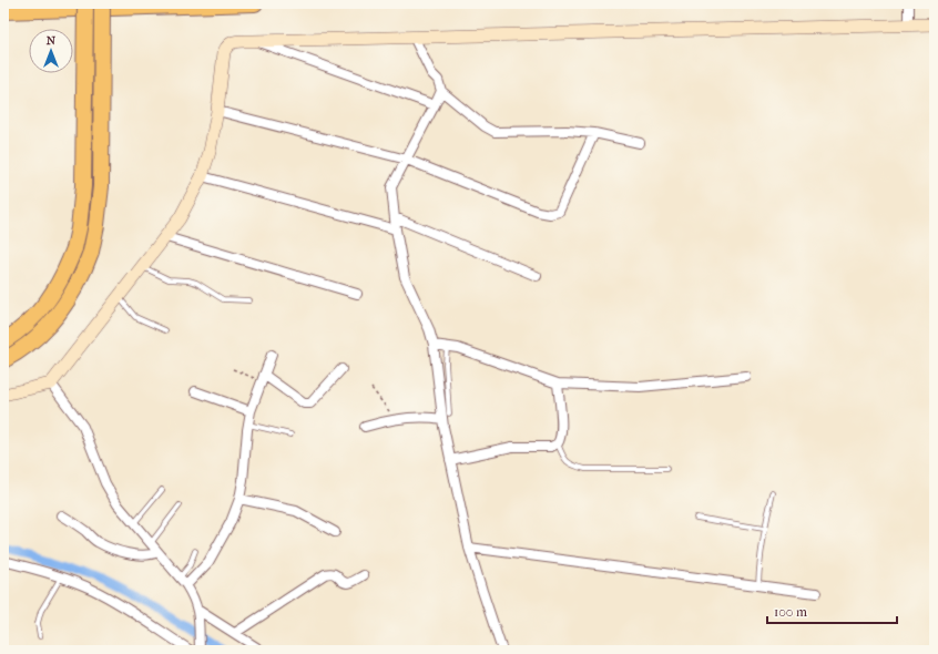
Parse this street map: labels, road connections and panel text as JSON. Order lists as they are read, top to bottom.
{
  "scale_bar": "100 m",
  "north": "top"
}
